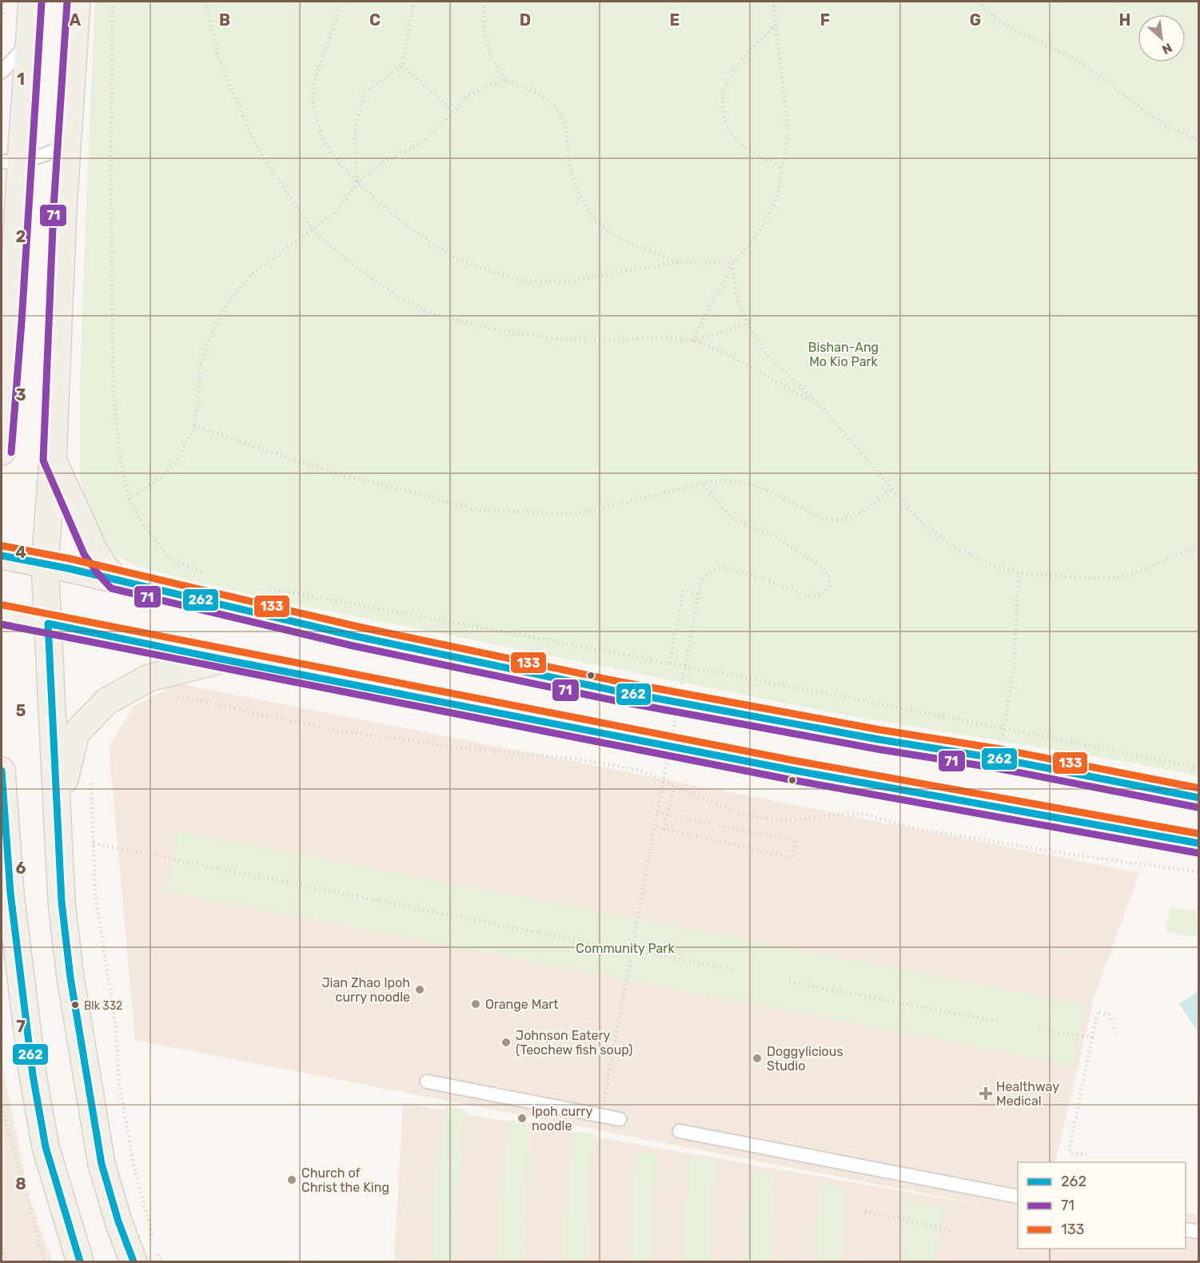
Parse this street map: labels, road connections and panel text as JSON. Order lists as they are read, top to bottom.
{
  "parks": ["Bishan-Ang Mo Kio Park", "Community Park"],
  "places": {
    "other": [
      "Jian Zhao Ipoh curry noodle",
      "Orange Mart",
      "Blk 332",
      "Johnson Eatery (Teochew fish soup)",
      "Doggylicious Studio",
      "Ipoh curry noodle",
      "Church of Christ the King"
    ],
    "health": ["Healthway Medical"]
  },
  "lines": ["transit line 71", "transit line 133", "transit line 262"],
  "legend": ["262", "71", "133"],
  "north": "bottom right",
  "grid": {
    "columns": [
      "A",
      "B",
      "C",
      "D",
      "E",
      "F",
      "G",
      "H"
    ],
    "rows": [
      "1",
      "2",
      "3",
      "4",
      "5",
      "6",
      "7",
      "8"
    ]
  }
}
